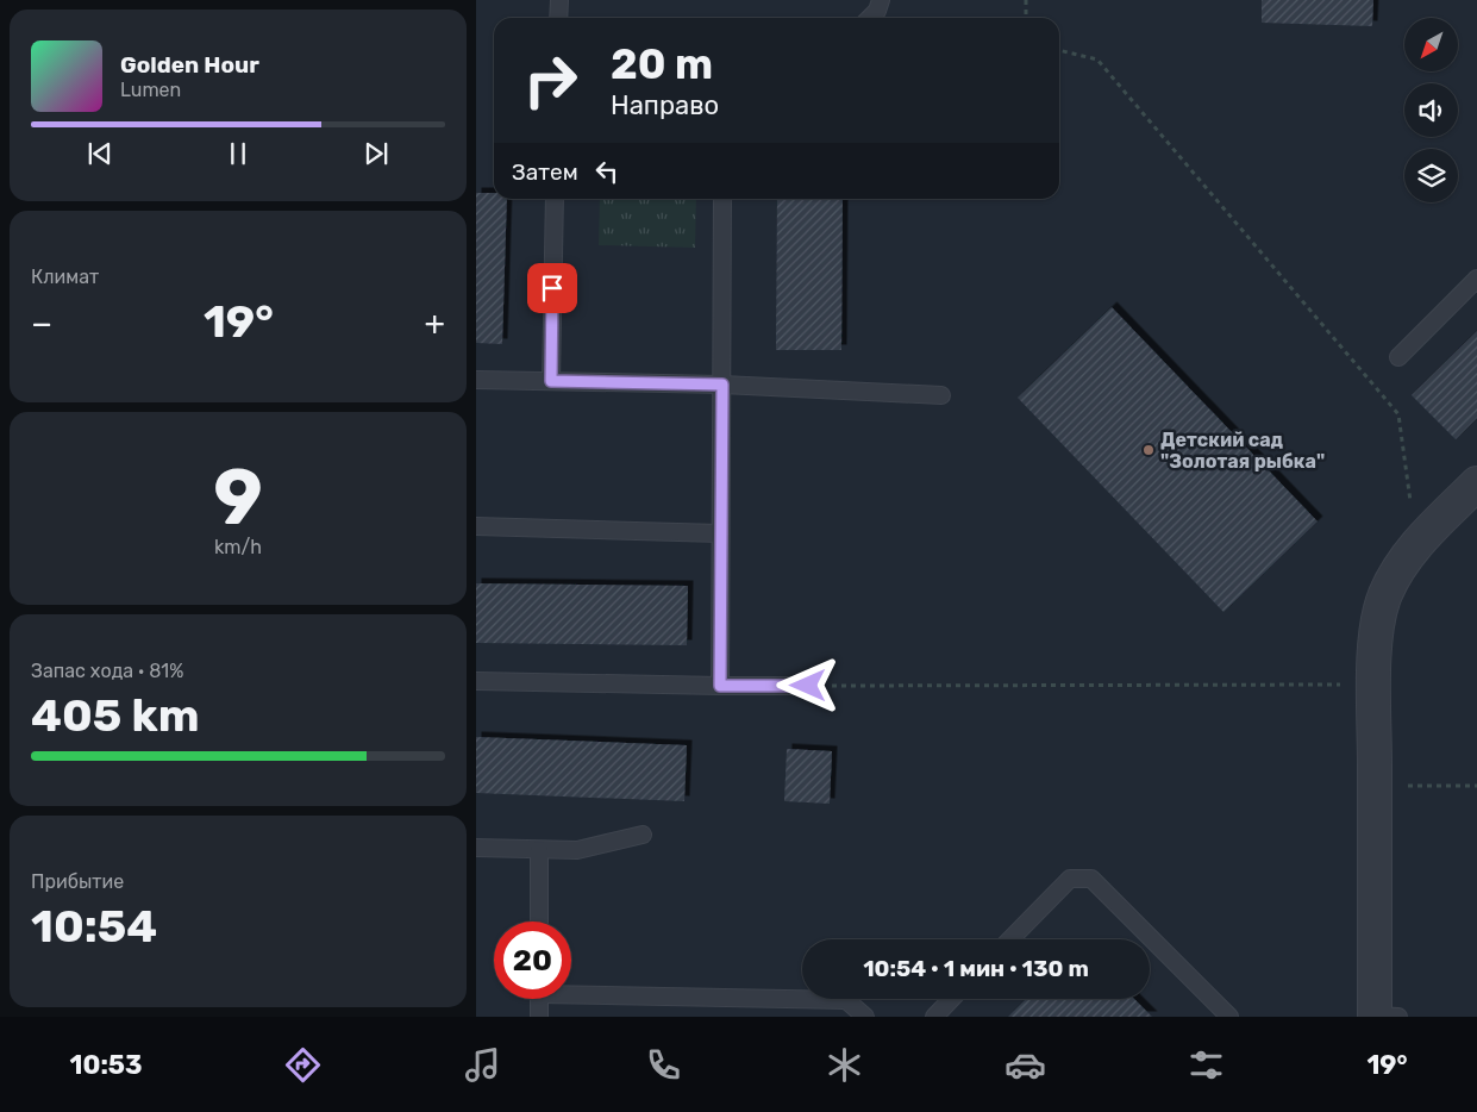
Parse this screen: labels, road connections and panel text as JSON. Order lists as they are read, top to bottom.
{
  "places": ["Детский сад \"Золотая рыбка\""],
  "north": "bottom left",
  "page": {
    "turn": ["20 m", "Направо"],
    "song": ["Golden Hour", "Lumen"],
    "then": "Затем",
    "tile": [
      "Климат",
      ["9", "km/h"],
      ["Запас хода · 81%", "405 km"],
      ["Прибытие", "10:54"]
    ],
    "heat": ["−", "19°", "+"],
    "limit": "20",
    "trip": "10:54 · 1 мин · 130 m",
    "tabs": ["10:53", "19°"]
  }
}
